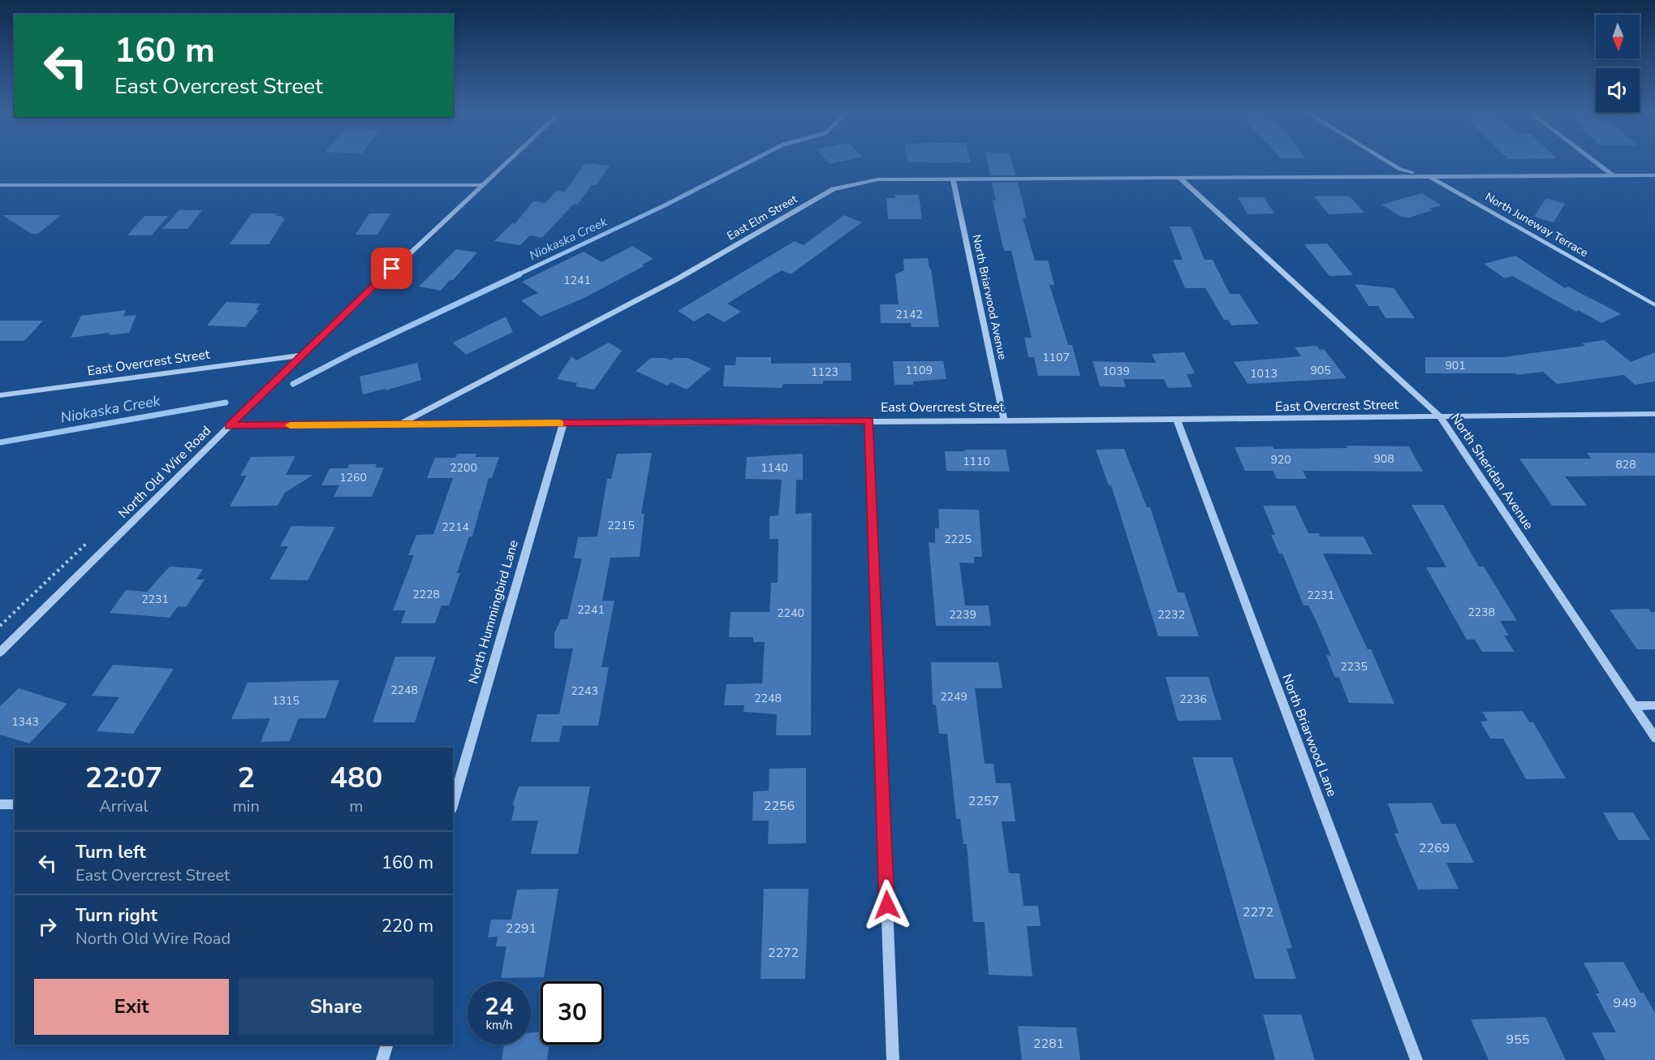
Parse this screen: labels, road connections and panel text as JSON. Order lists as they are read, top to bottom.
{
  "streets": {
    "street": [
      "East Elm Street",
      "North Juneway Terrace",
      "North Briarwood Avenue",
      "East Overcrest Street",
      "North Sheridan Avenue",
      "North Old Wire Road",
      "North Hummingbird Lane",
      "North Briarwood Lane"
    ]
  },
  "crossings": [
    ["East Elm Street", "North Juneway Terrace"],
    ["East Elm Street", "North Briarwood Avenue"],
    ["East Elm Street", "East Overcrest Street"],
    ["East Elm Street", "North Sheridan Avenue"],
    ["North Briarwood Avenue", "East Overcrest Street"],
    ["East Overcrest Street", "North Sheridan Avenue"],
    ["East Overcrest Street", "North Old Wire Road"],
    ["East Overcrest Street", "North Hummingbird Lane"],
    ["East Overcrest Street", "North Briarwood Lane"]
  ],
  "water": ["Niokaska Creek"],
  "house_numbers": [
    "1241",
    "2142",
    "1107",
    "901",
    "1109",
    "905",
    "1039",
    "1123",
    "1013",
    "908",
    "920",
    "1110",
    "828",
    "2200",
    "1140",
    "1260",
    "2215",
    "2214",
    "2225",
    "2228",
    "2231",
    "2231",
    "2241",
    "2238",
    "2240",
    "2239",
    "2232",
    "2235",
    "2248",
    "2243",
    "2249",
    "2248",
    "2236",
    "1315",
    "1343",
    "2257",
    "2256",
    "2269",
    "2272",
    "2291",
    "2272",
    "949",
    "955",
    "2281"
  ],
  "north": "bottom",
  "page": {
    "turn": ["160 m", "East Overcrest Street"],
    "eta": [
      "22:07",
      "Arrival",
      "2",
      "min",
      "480",
      "m"
    ],
    "list": [
      {
        "name": "Turn left",
        "note": "East Overcrest Street",
        "value": "160 m"
      },
      {
        "name": "Turn right",
        "note": "North Old Wire Road",
        "value": "220 m"
      }
    ],
    "buttons": ["Exit", "Share"],
    "speed": "24 km/h",
    "limit": "30"
  }
}
